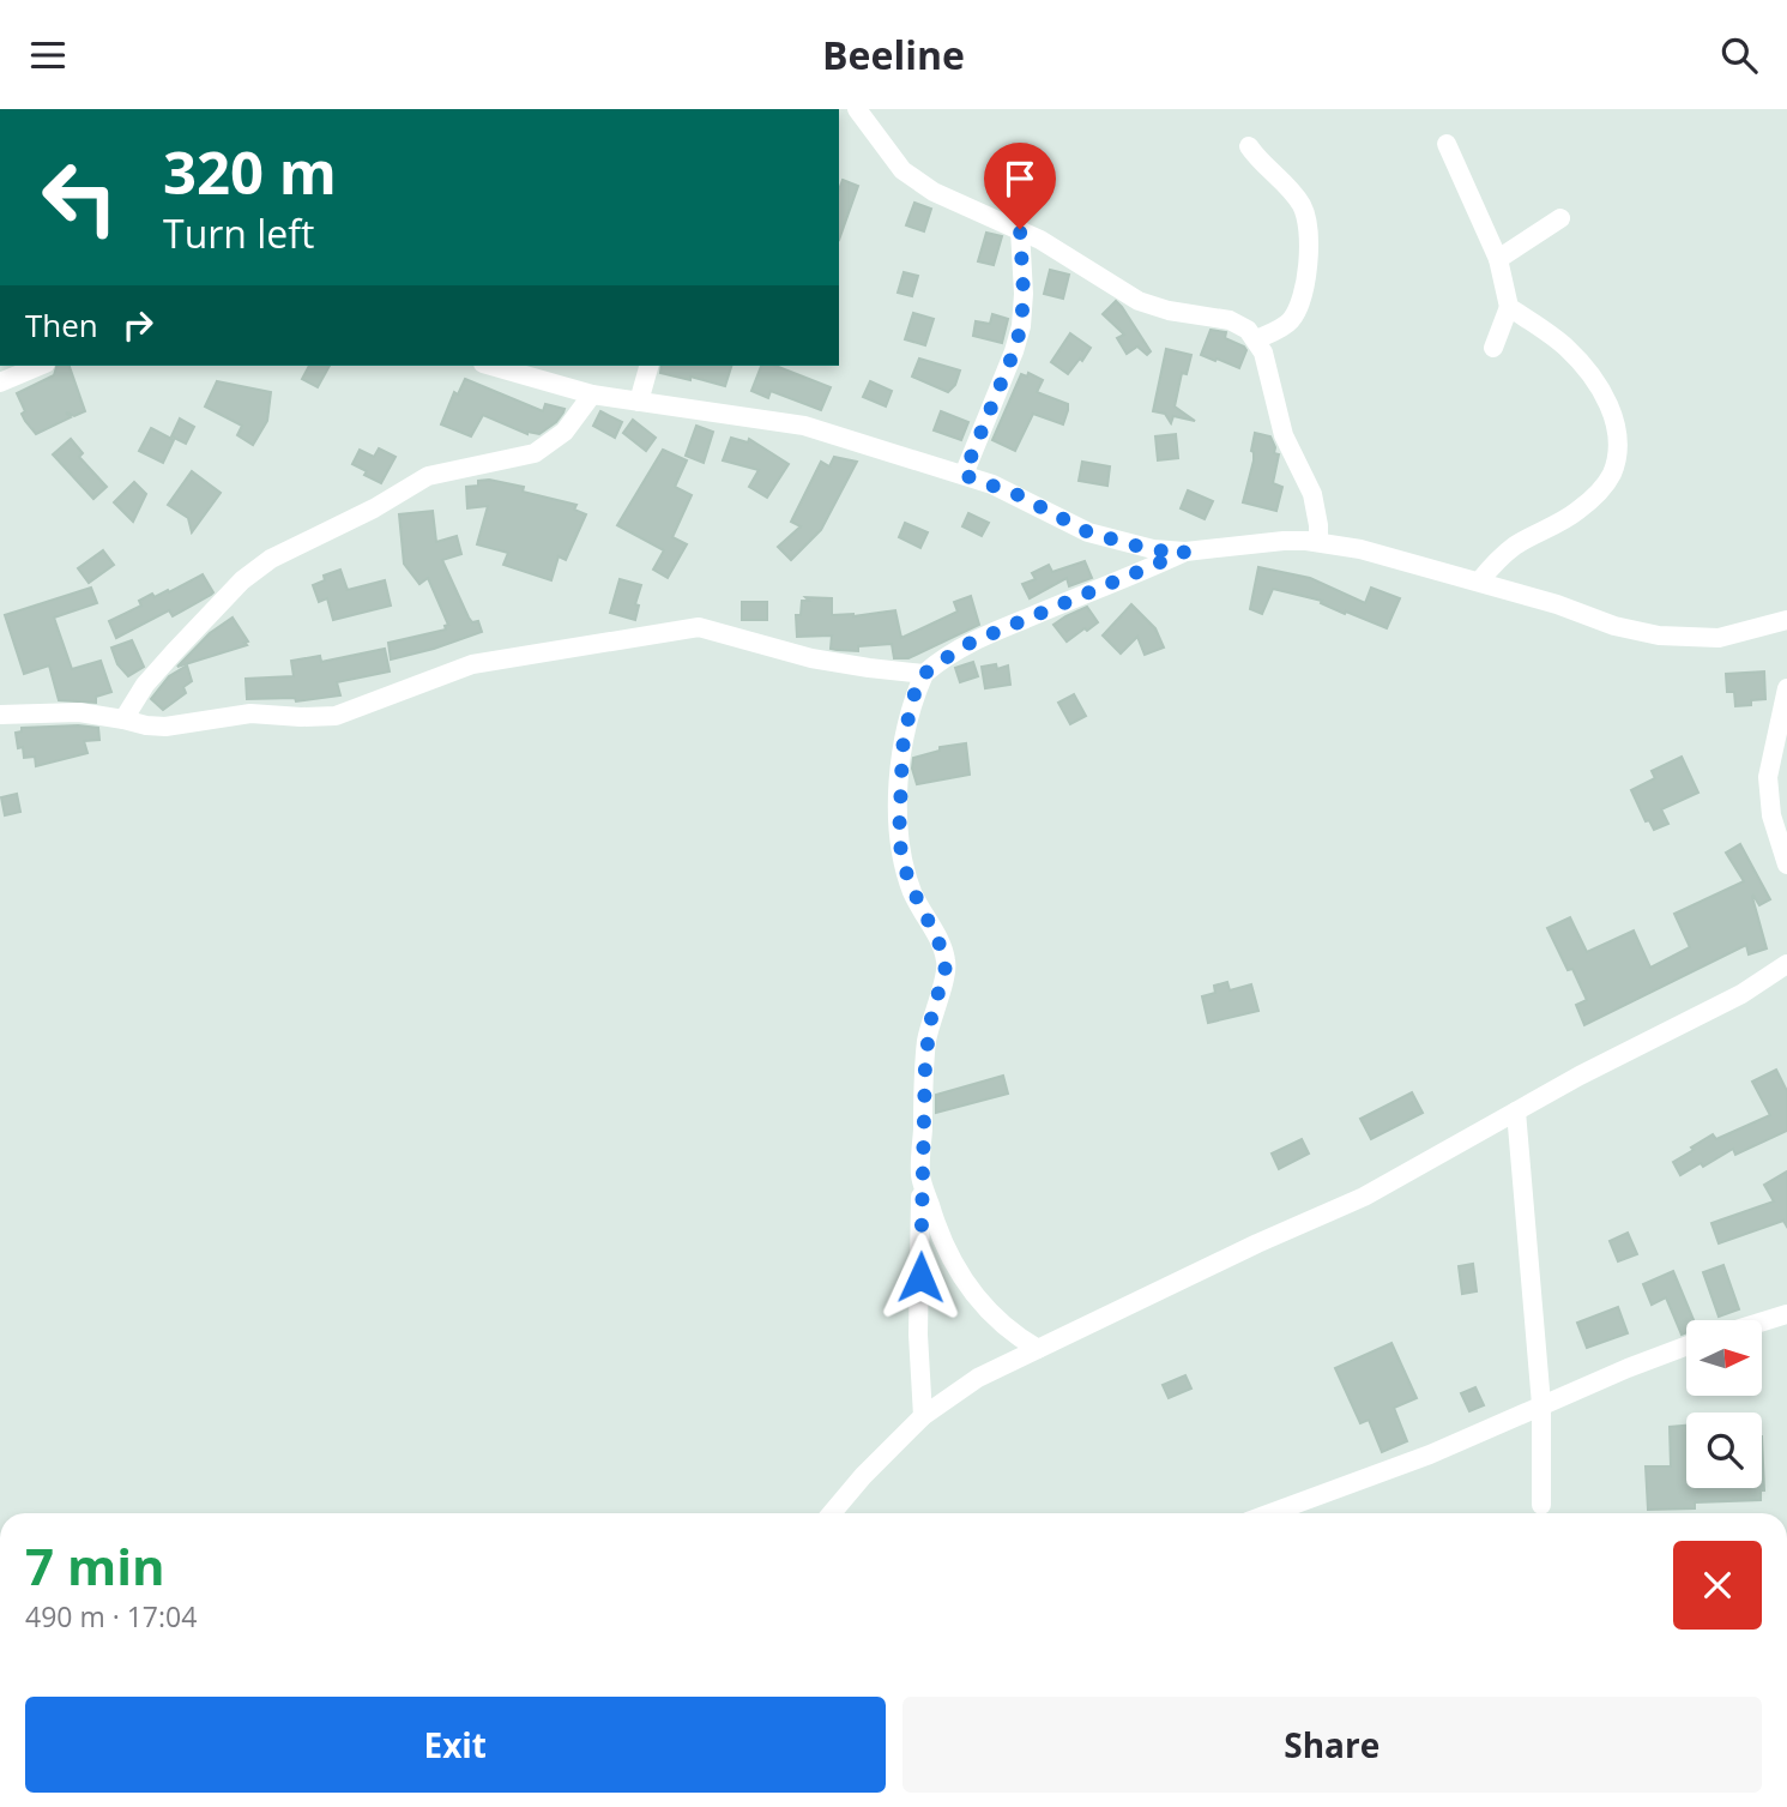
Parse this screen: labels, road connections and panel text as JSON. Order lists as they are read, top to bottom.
{
  "north": "right",
  "page": {
    "header": "Beeline",
    "turn": ["320 m", "Turn left"],
    "then": "Then",
    "heading": ["7 min", "490 m · 17:04"],
    "buttons": ["Exit", "Share"]
  }
}
